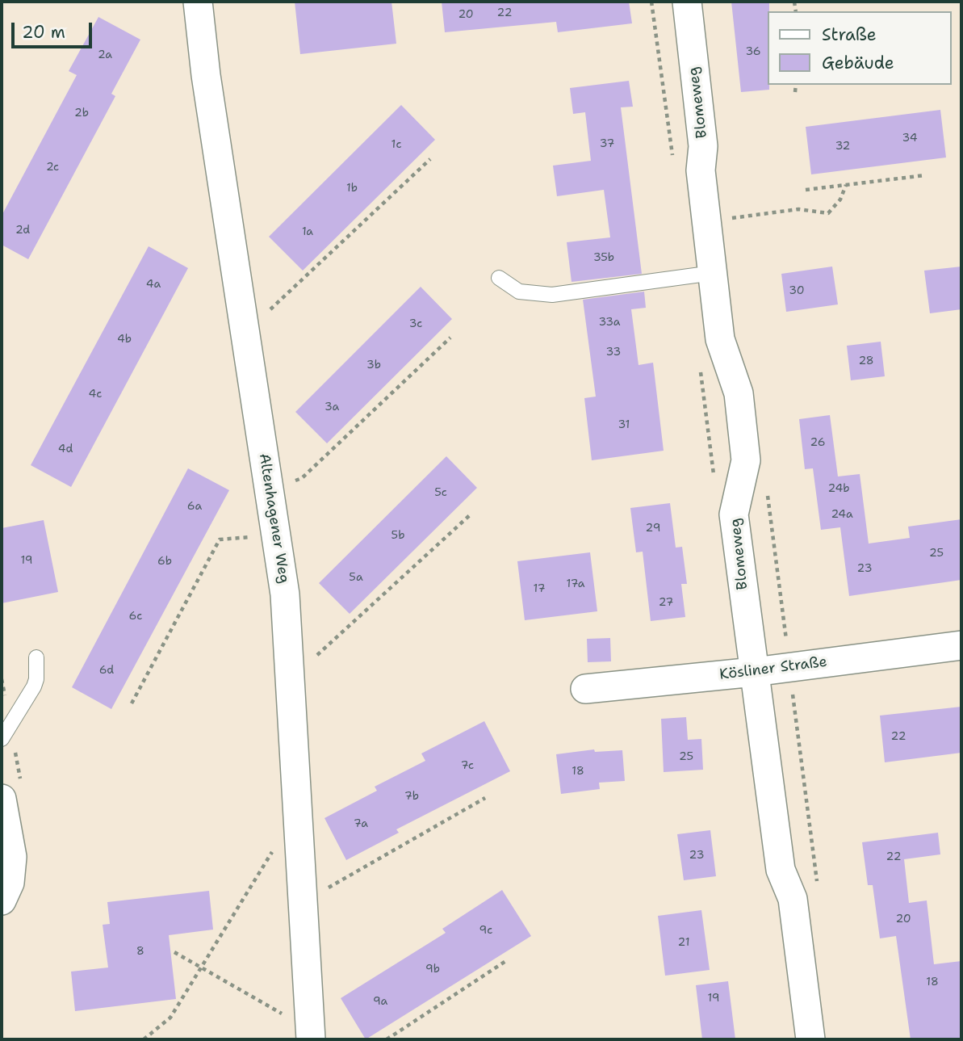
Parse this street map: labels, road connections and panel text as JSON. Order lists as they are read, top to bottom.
{
  "streets": {
    "street": ["Blomeweg", "Altenhagener Weg", "Kösliner Straße"]
  },
  "crossings": [
    ["Blomeweg", "Kösliner Straße"]
  ],
  "house_numbers": [
    "22",
    "20",
    "36",
    "2a",
    "2b",
    "34",
    "37",
    "1c",
    "32",
    "2c",
    "1b",
    "2d",
    "1a",
    "35b",
    "4a",
    "30",
    "33a",
    "3c",
    "4b",
    "33",
    "28",
    "3b",
    "4c",
    "3a",
    "31",
    "26",
    "4d",
    "24b",
    "5c",
    "6a",
    "24a",
    "29",
    "5b",
    "25",
    "19",
    "6b",
    "23",
    "5a",
    "17a",
    "17",
    "27",
    "6c",
    "6d",
    "22",
    "25",
    "7c",
    "18",
    "7b",
    "7a",
    "23",
    "22",
    "20",
    "9c",
    "21",
    "8",
    "9b",
    "18",
    "19",
    "9a"
  ],
  "legend": ["Straße", "Gebäude"],
  "scale_bar": "20 m"
}
